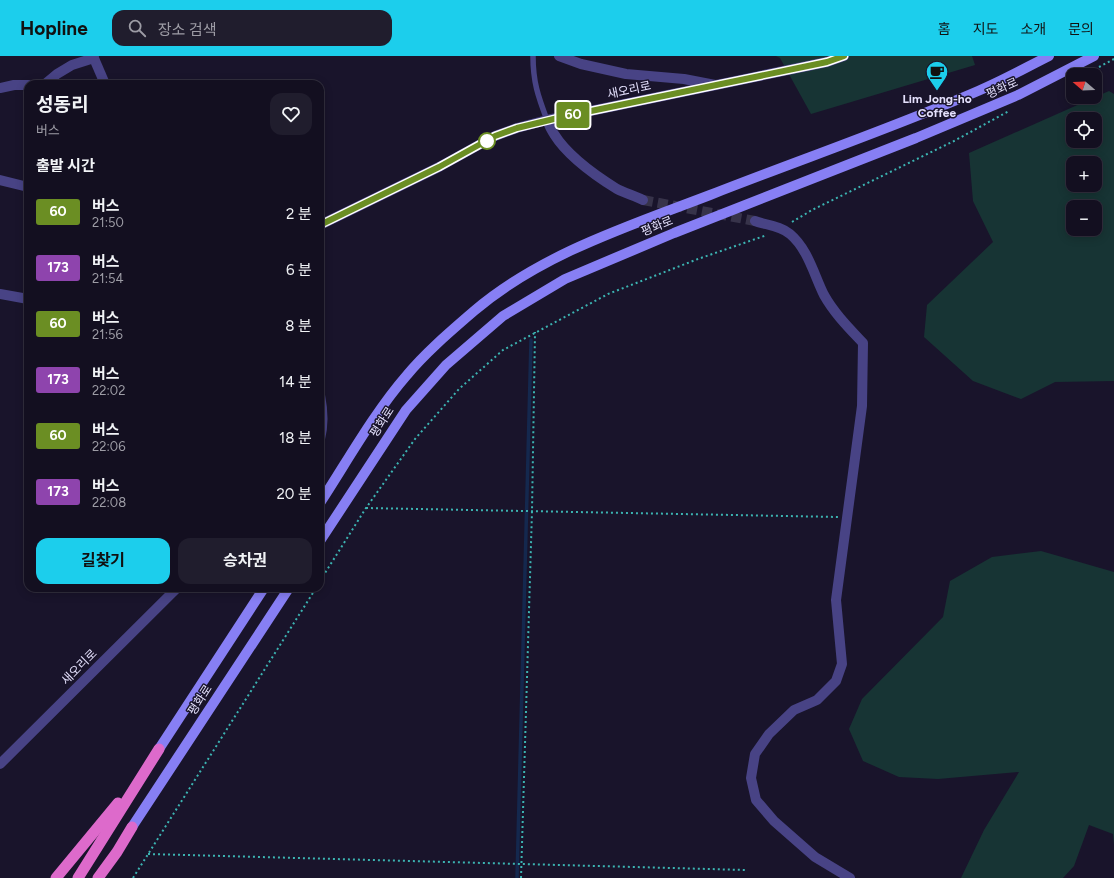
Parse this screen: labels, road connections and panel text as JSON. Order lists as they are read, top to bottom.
{
  "streets": {
    "main road": ["평화로"],
    "street": ["새오리로"]
  },
  "places": {
    "cafe": ["Lim Jong-ho Coffee"]
  },
  "lines": ["bus line 60"],
  "north": "left",
  "page": {
    "header": "Hopline",
    "search": "장소 검색",
    "nav": [
      "홈",
      "지도",
      "소개",
      "문의"
    ],
    "on_map": "60",
    "map_buttons": ["+", "−"],
    "heading": [
      ["성동리", "버스"],
      "출발 시간"
    ],
    "list": [
      {
        "mark": "60",
        "name": "버스",
        "note": "21:50",
        "value": "2 분"
      },
      {
        "mark": "173",
        "name": "버스",
        "note": "21:54",
        "value": "6 분"
      },
      {
        "mark": "60",
        "name": "버스",
        "note": "21:56",
        "value": "8 분"
      },
      {
        "mark": "173",
        "name": "버스",
        "note": "22:02",
        "value": "14 분"
      },
      {
        "mark": "60",
        "name": "버스",
        "note": "22:06",
        "value": "18 분"
      },
      {
        "mark": "173",
        "name": "버스",
        "note": "22:08",
        "value": "20 분"
      }
    ],
    "buttons": ["길찾기", "승차권"]
  }
}
